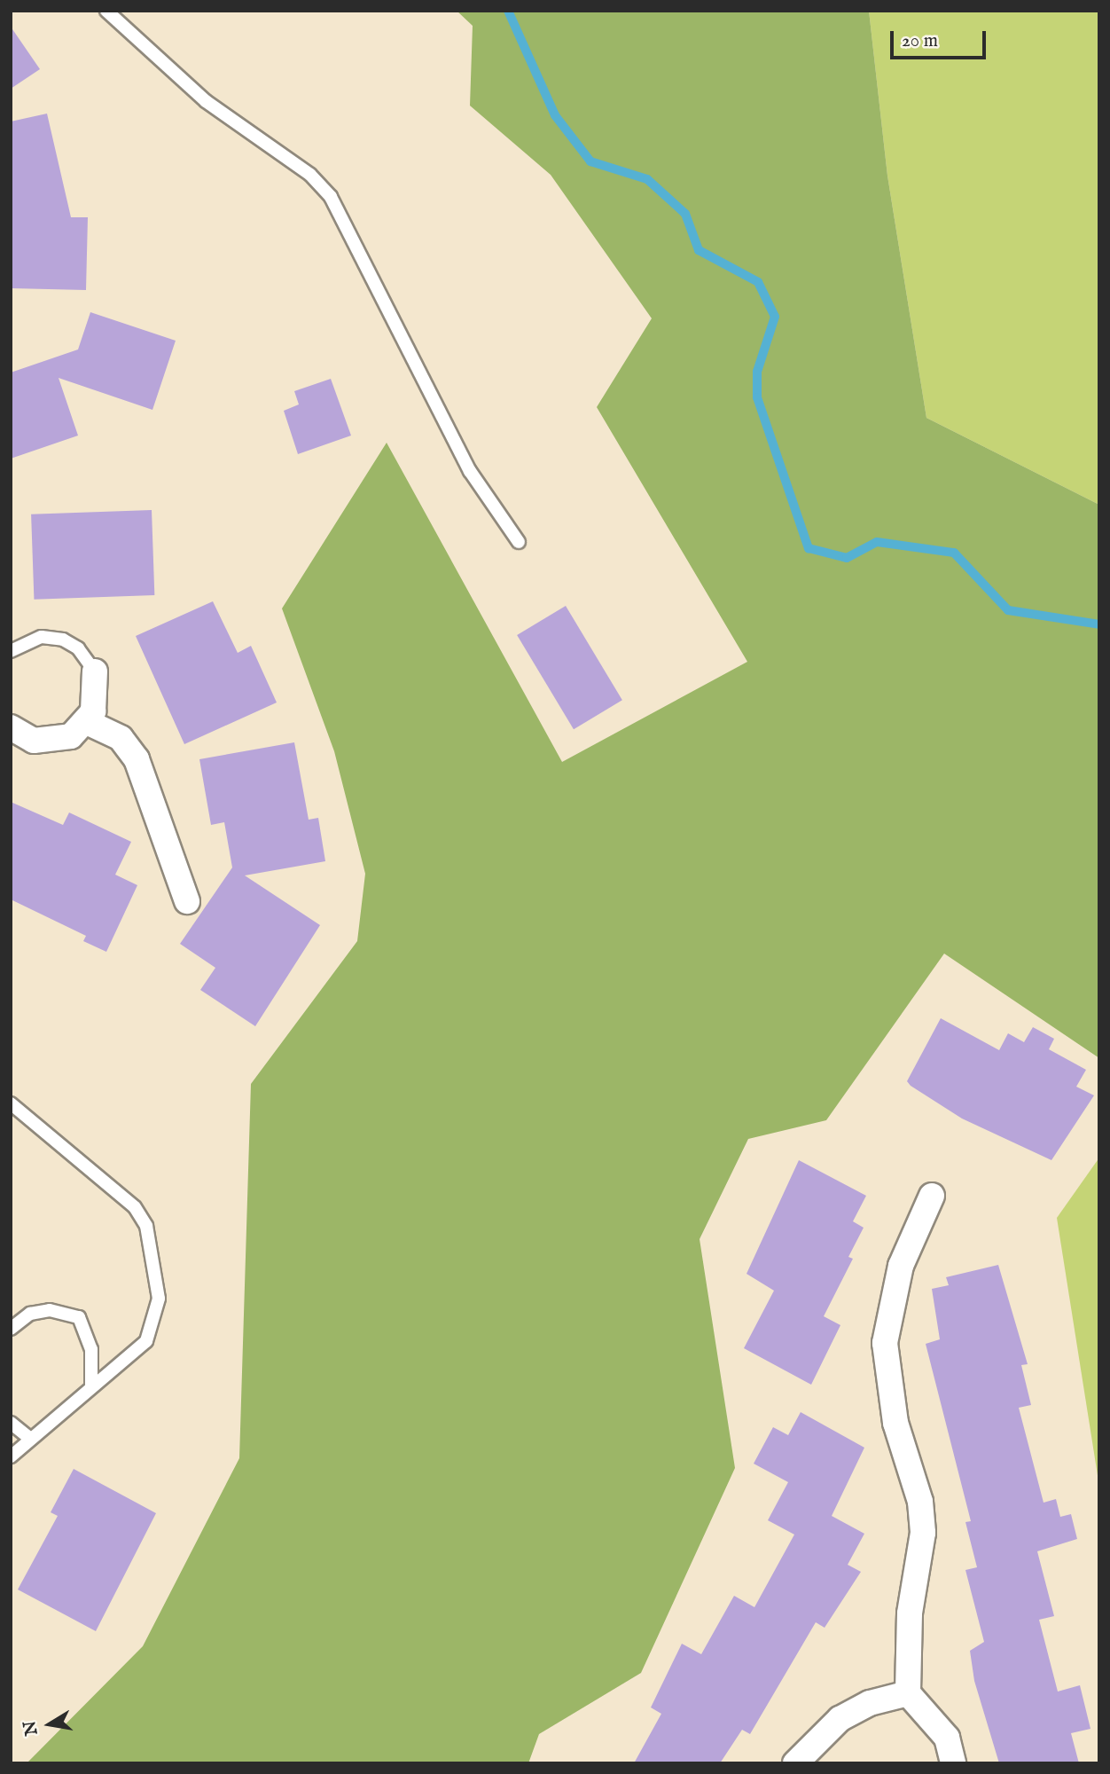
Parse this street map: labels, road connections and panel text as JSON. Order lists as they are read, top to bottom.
{
  "scale_bar": "20 m",
  "north": "left"
}
